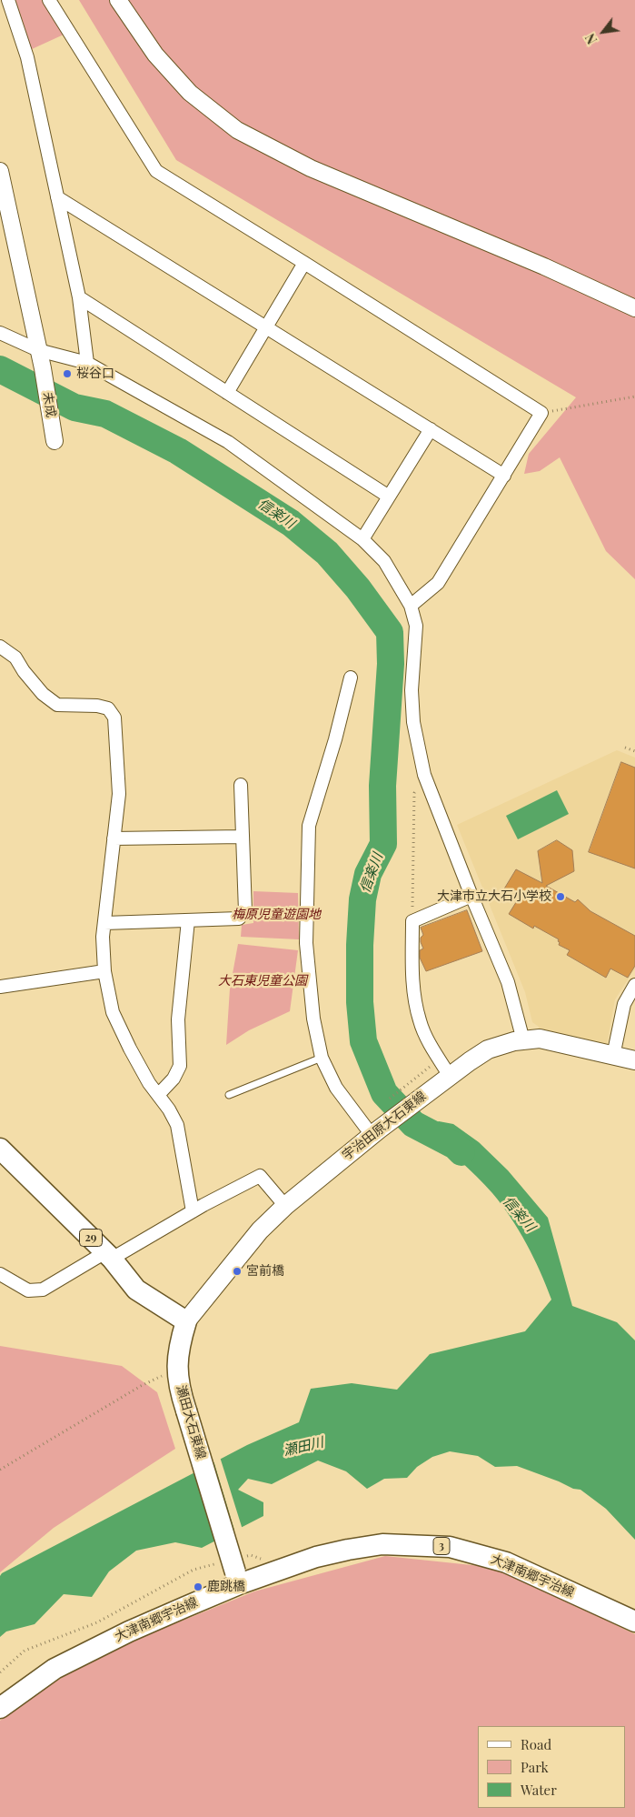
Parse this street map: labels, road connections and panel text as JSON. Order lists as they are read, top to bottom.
{
  "streets": {
    "main road": [
      "宇治田原大石東線",
      "29",
      "瀬田大石東線",
      "3",
      "大津南郷宇治線"
    ],
    "street": ["未成"]
  },
  "crossings": [
    ["宇治田原大石東線", "29"],
    ["宇治田原大石東線", "瀬田大石東線"],
    ["29", "瀬田大石東線"],
    ["瀬田大石東線", "大津南郷宇治線"]
  ],
  "water": ["信楽川", "瀬田川"],
  "parks": ["梅原児童遊園地", "大石東児童公園"],
  "places": [
    "桜谷口",
    "大津市立大石小学校",
    "宮前橋",
    "鹿跳橋"
  ],
  "legend": ["Road", "Park", "Water"],
  "north": "bottom left"
}
